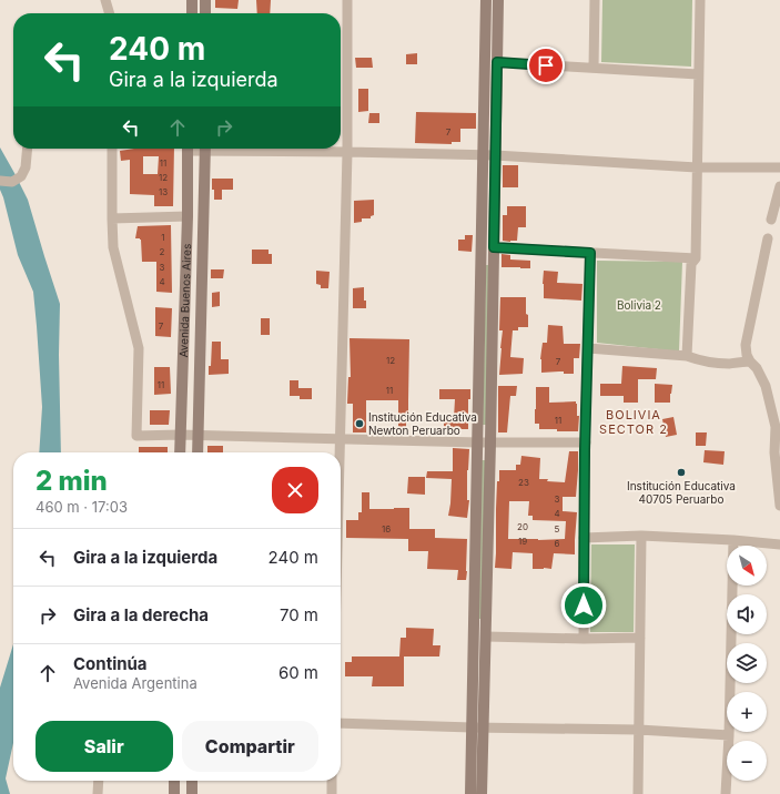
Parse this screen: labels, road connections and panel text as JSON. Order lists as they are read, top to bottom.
{
  "streets": {
    "main road": ["Avenida Buenos Aires"]
  },
  "districts": ["BOLIVIA SECTOR 2"],
  "parks": ["Bolivia 2"],
  "places": ["Institución Educativa Newton Peruarbo", "Institución Educativa 40705 Peruarbo"],
  "house_numbers": [
    "7",
    "11",
    "12",
    "13",
    "1",
    "2",
    "3",
    "4",
    "7",
    "12",
    "7",
    "11",
    "11",
    "11",
    "23",
    "3",
    "4",
    "20",
    "16",
    "5",
    "19",
    "6"
  ],
  "north": "bottom right",
  "page": {
    "turn": ["240 m", "Gira a la izquierda"],
    "heading": ["2 min", "460 m · 17:03"],
    "list": [
      {
        "name": "Gira a la izquierda",
        "value": "240 m"
      },
      {
        "name": "Gira a la derecha",
        "value": "70 m"
      },
      {
        "name": "Continúa",
        "note": "Avenida Argentina",
        "value": "60 m"
      }
    ],
    "map_buttons": ["+", "−"],
    "buttons": ["Salir", "Compartir"]
  }
}
